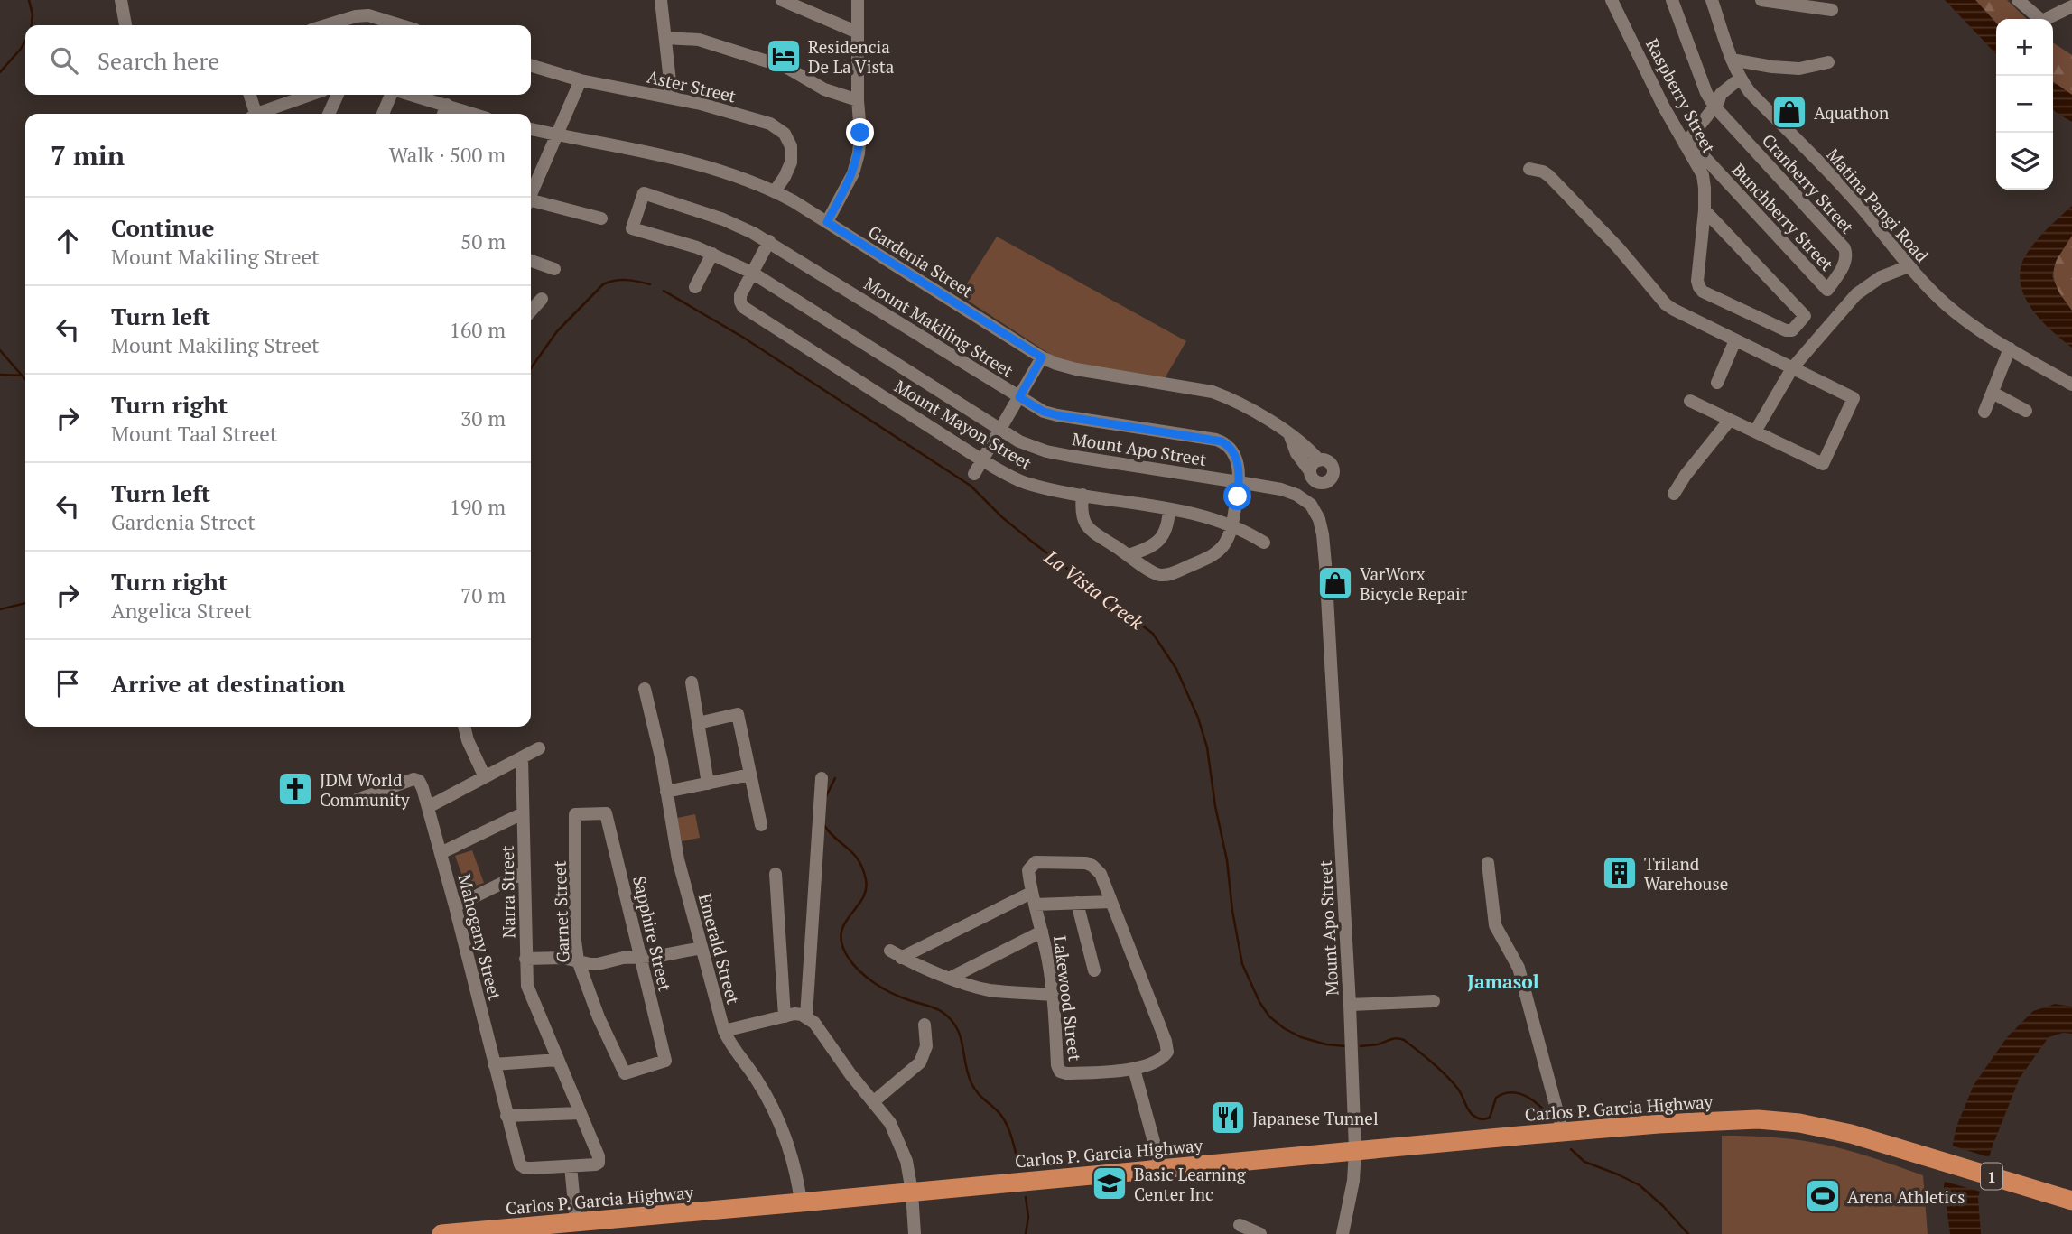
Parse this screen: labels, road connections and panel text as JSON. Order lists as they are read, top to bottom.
{
  "streets": {
    "highway": ["Carlos P. Garcia Highway", "1"],
    "street": [
      "Aster Street",
      "Raspberry Street",
      "Cranberry Street",
      "Matina Pangi Road",
      "Bunchberry Street",
      "Gardenia Street",
      "Mount Makiling Street",
      "Mount Mayon Street",
      "Mount Apo Street",
      "Narra Street",
      "Garnet Street",
      "Sapphire Street",
      "Mahogany Street",
      "Emerald Street",
      "Lakewood Street"
    ]
  },
  "crossings": [
    ["Aster Street", "Gardenia Street"],
    ["Raspberry Street", "Bunchberry Street"],
    ["Cranberry Street", "Bunchberry Street"],
    ["Mount Makiling Street", "Mount Apo Street"],
    ["Mount Mayon Street", "Mount Apo Street"],
    ["Mount Apo Street", "Carlos P. Garcia Highway"],
    ["Narra Street", "Mahogany Street"],
    ["Garnet Street", "Sapphire Street"],
    ["Emerald Street", "Carlos P. Garcia Highway"]
  ],
  "districts": ["Jamasol"],
  "water": ["La Vista Creek"],
  "places": {
    "hotel": ["Residencia De La Vista"],
    "shop": ["Aquathon", "VarWorx Bicycle Repair"],
    "church": ["JDM World Community"],
    "building": ["Triland Warehouse"],
    "restaurant": ["Japanese Tunnel"],
    "school or university": ["Basic Learning Center Inc"],
    "sports": ["Arena Athletics"]
  },
  "page": {
    "map_buttons": ["+", "−"],
    "search": "Search here",
    "heading": ["7 min", "Walk · 500 m"],
    "list": [
      ["Continue", "Mount Makiling Street", "50 m"],
      ["Turn left", "Mount Makiling Street", "160 m"],
      ["Turn right", "Mount Taal Street", "30 m"],
      ["Turn left", "Gardenia Street", "190 m"],
      ["Turn right", "Angelica Street", "70 m"],
      "Arrive at destination"
    ]
  }
}
